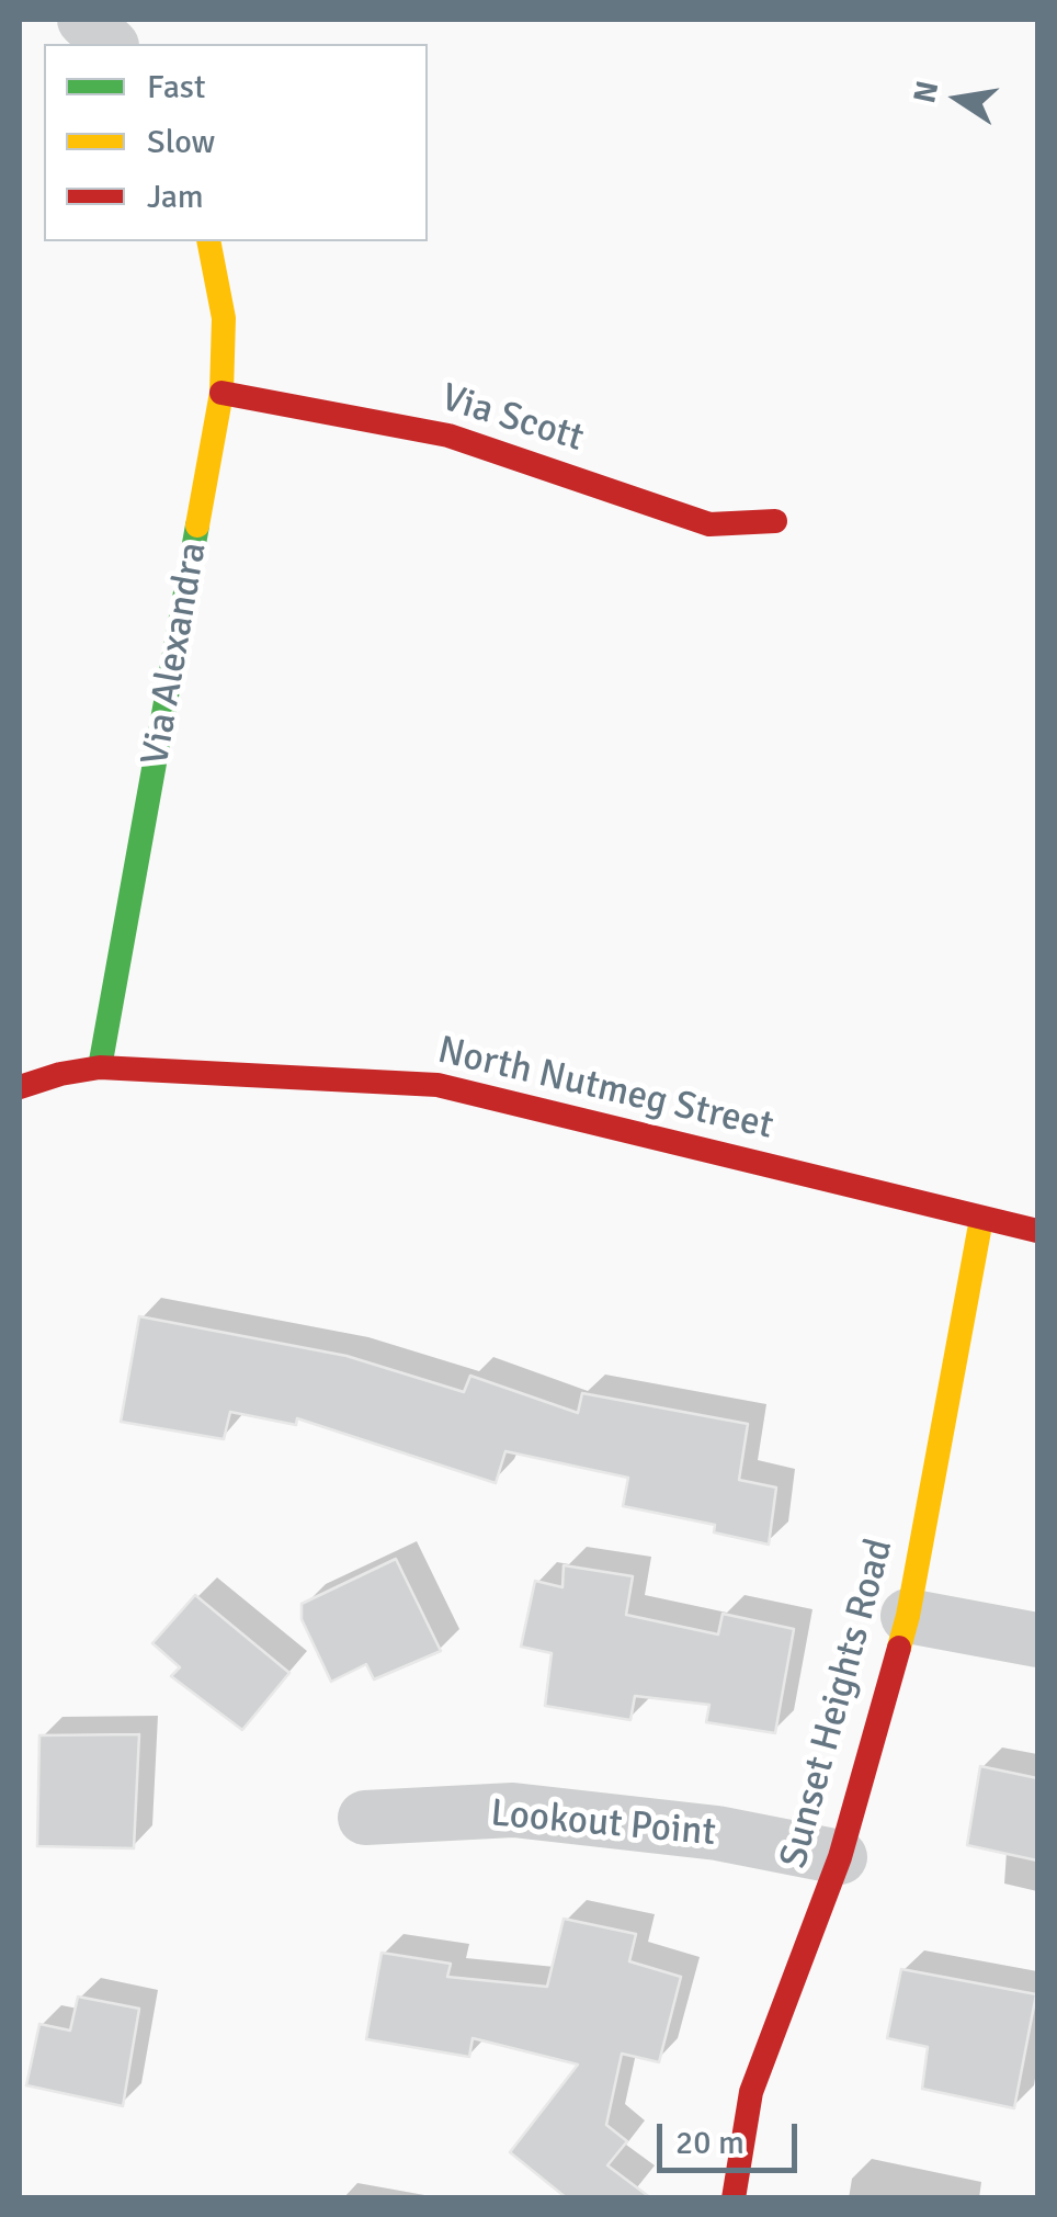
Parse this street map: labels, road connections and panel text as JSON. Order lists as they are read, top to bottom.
{
  "streets": {
    "street": [
      "Via Scott",
      "Via Alexandra",
      "North Nutmeg Street",
      "Sunset Heights Road",
      "Lookout Point"
    ]
  },
  "crossings": [
    ["Via Scott", "Via Alexandra"],
    ["Via Alexandra", "North Nutmeg Street"],
    ["North Nutmeg Street", "Sunset Heights Road"],
    ["Sunset Heights Road", "Lookout Point"]
  ],
  "legend": ["Fast", "Slow", "Jam"],
  "scale_bar": "20 m",
  "north": "left"
}
